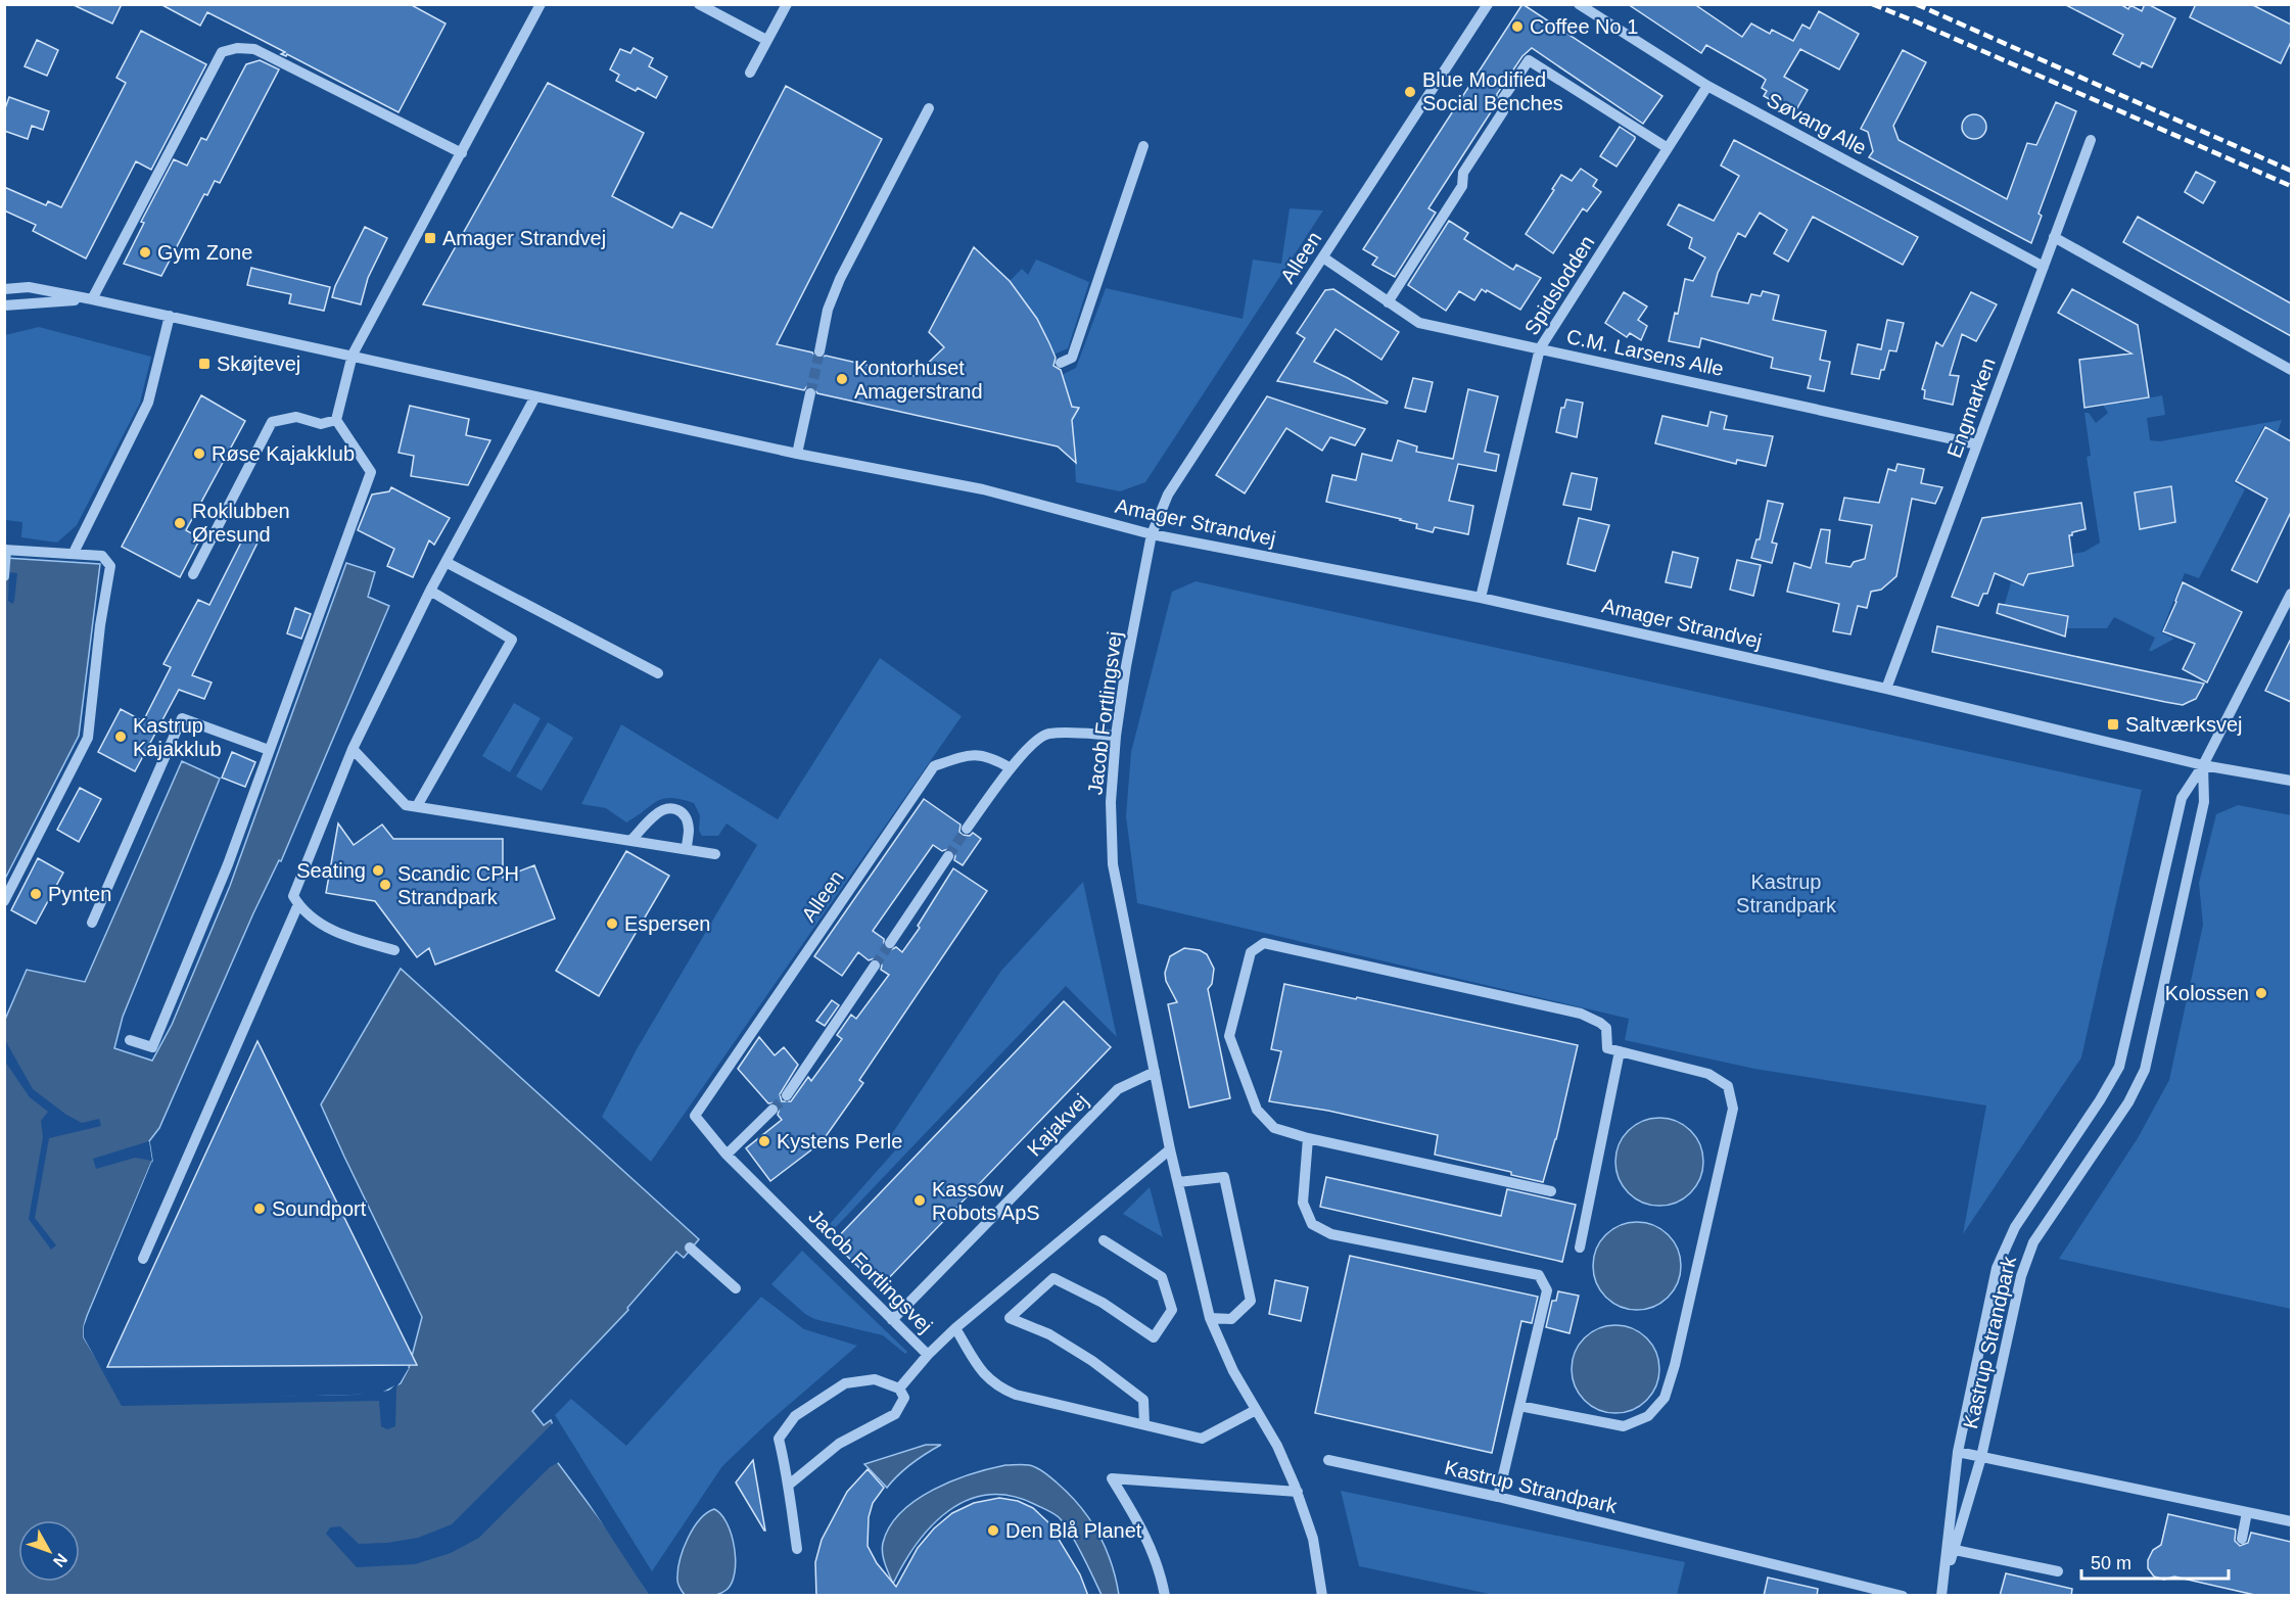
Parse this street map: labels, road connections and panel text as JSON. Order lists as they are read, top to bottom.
{
  "streets": {
    "street": [
      "Søvang Alle",
      "Alleen",
      "Spidslodden",
      "C.M. Larsens Alle",
      "Engmarken",
      "Amager Strandvej",
      "Jacob Fortlingsvej",
      "Kajakvej",
      "Kastrup Strandpark"
    ]
  },
  "crossings": [
    ["Søvang Alle", "Spidslodden"],
    ["Søvang Alle", "Engmarken"],
    ["Alleen", "C.M. Larsens Alle"],
    ["Alleen", "Amager Strandvej"],
    ["Alleen", "Jacob Fortlingsvej"],
    ["Spidslodden", "C.M. Larsens Alle"],
    ["Spidslodden", "Amager Strandvej"],
    ["C.M. Larsens Alle", "Engmarken"],
    ["Engmarken", "Amager Strandvej"],
    ["Amager Strandvej", "Jacob Fortlingsvej"],
    ["Amager Strandvej", "Kastrup Strandpark"],
    ["Jacob Fortlingsvej", "Kajakvej"]
  ],
  "parks": ["Kastrup Strandpark"],
  "places": {
    "other": [
      "Coffee No 1",
      "Blue Modified Social Benches",
      "Gym Zone",
      "Kontorhuset Amagerstrand",
      "Røse Kajakklub",
      "Roklubben Øresund",
      "Kastrup Kajakklub",
      "Seating",
      "Scandic CPH Strandpark",
      "Pynten",
      "Espersen",
      "Kolossen",
      "Kystens Perle",
      "Kassow Robots ApS",
      "Soundport",
      "Den Blå Planet"
    ],
    "transit": ["Amager Strandvej", "Skøjtevej", "Saltværksvej"]
  },
  "scale_bar": "50 m",
  "north": "bottom right"
}
